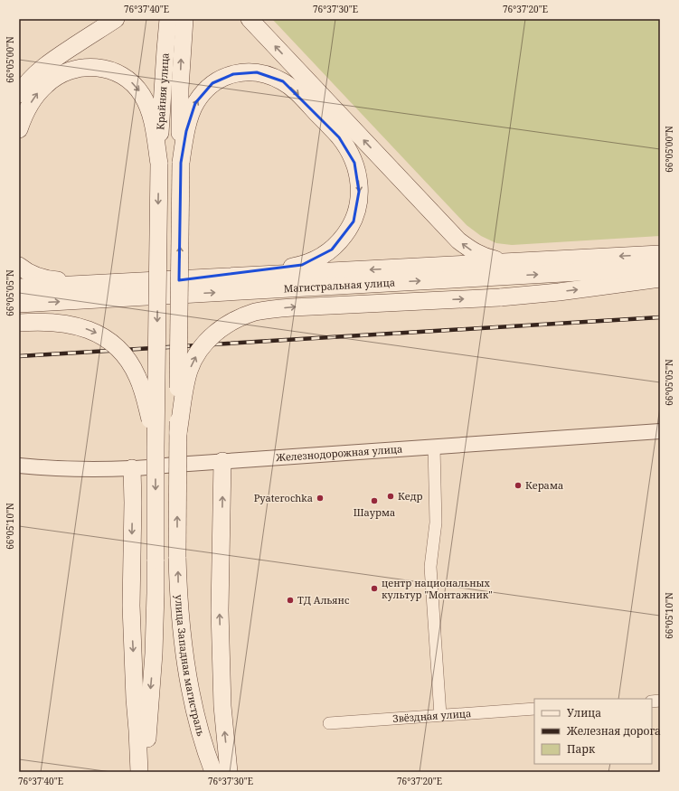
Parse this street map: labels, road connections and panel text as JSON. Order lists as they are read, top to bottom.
{
  "streets": {
    "main road": ["Крайняя улица", "Магистральная улица", "улица Западная магистраль"],
    "street": ["Железнодорожная улица", "Звёздная улица"]
  },
  "places": [
    "Керама",
    "Кедр",
    "Pyaterochka",
    "Шаурма",
    "центр национальных культур \"Монтажник\"",
    "ТД Альянс"
  ],
  "legend": ["Улица", "Железная дорога", "Парк"],
  "coordinates": [
    "76°37'40\"E",
    "76°37'30\"E",
    "76°37'20\"E",
    "66°05'00\"N",
    "66°05'05\"N",
    "66°05'10\"N"
  ]
}
